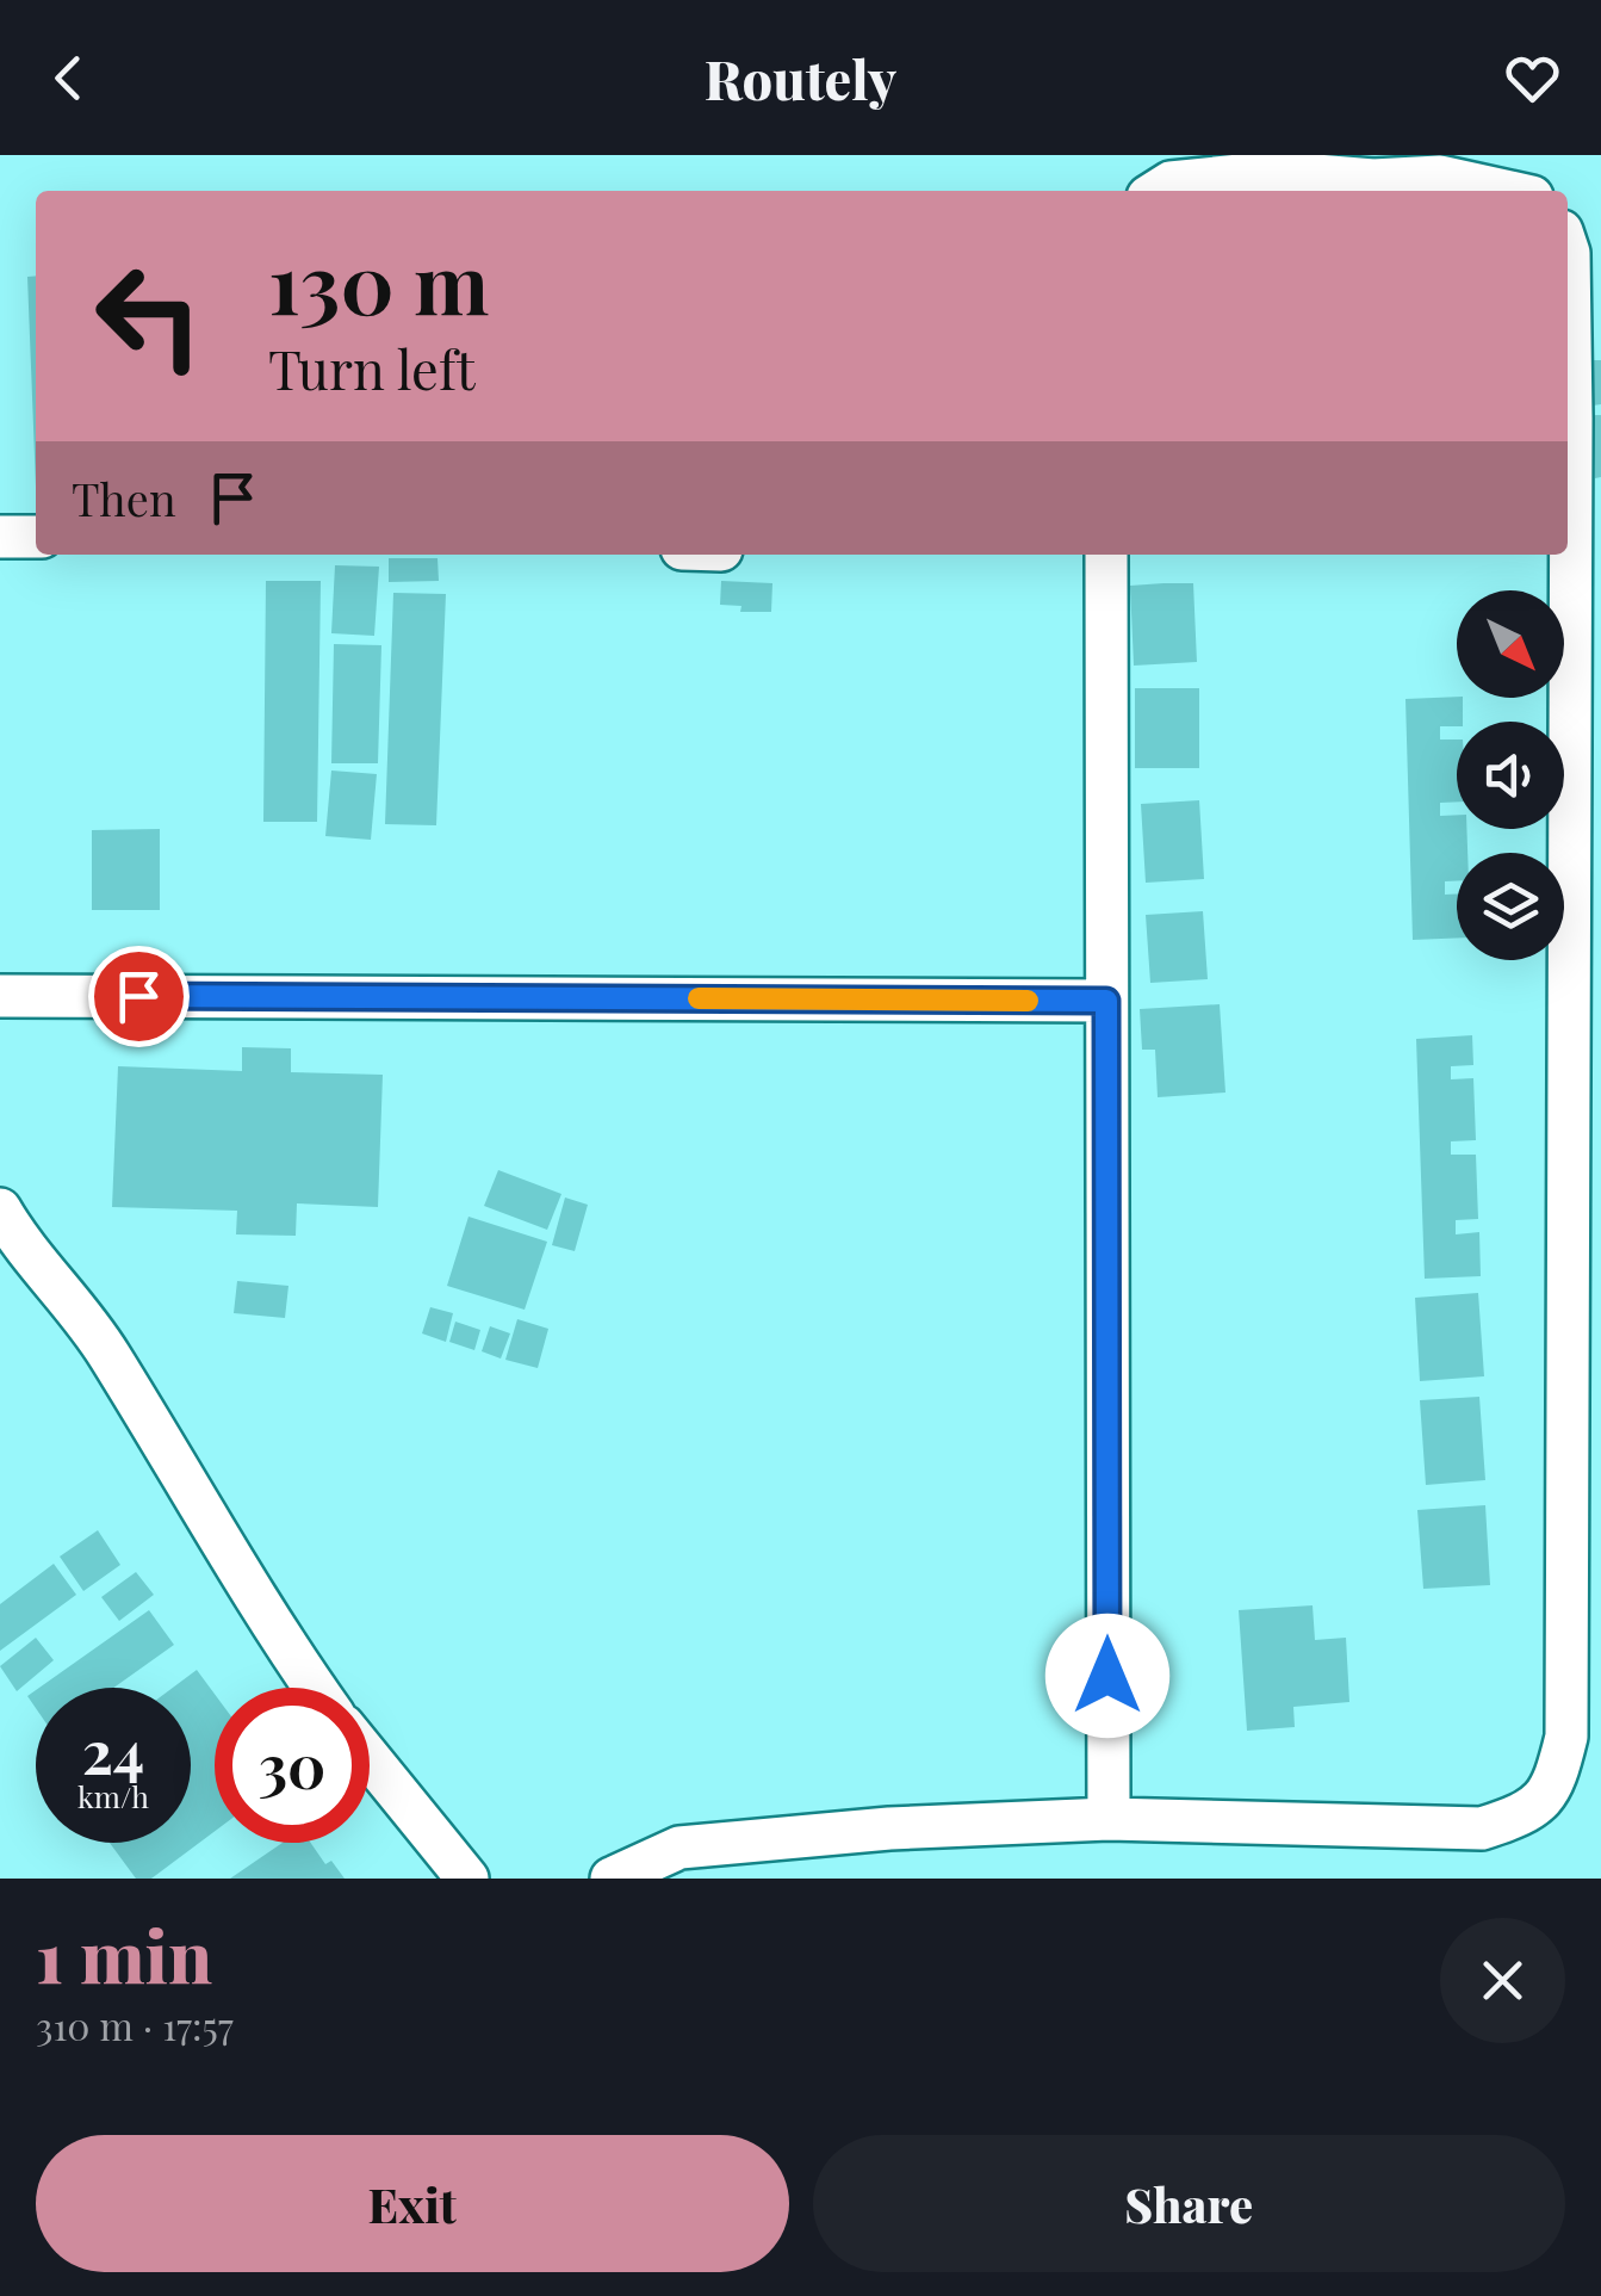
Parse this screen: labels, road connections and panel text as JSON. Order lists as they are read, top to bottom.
{
  "north": "bottom right",
  "page": {
    "header": "Routely",
    "turn": ["130 m", "Turn left"],
    "then": "Then",
    "speed": "24 km/h",
    "limit": "30",
    "heading": ["1 min", "310 m · 17:57"],
    "buttons": ["Exit", "Share"]
  }
}
